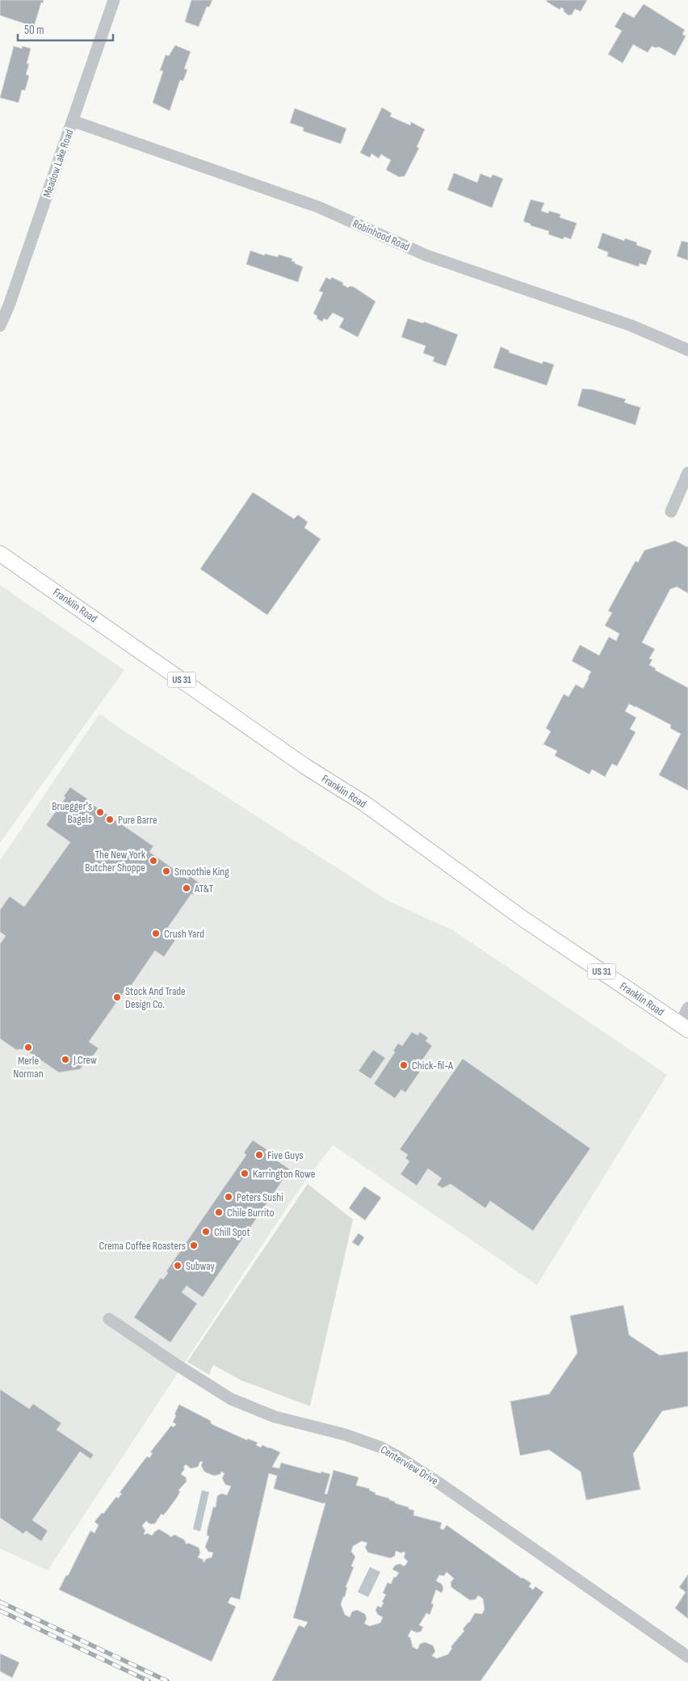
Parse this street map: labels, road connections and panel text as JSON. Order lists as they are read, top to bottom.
{
  "streets": {
    "main road": ["Franklin Road", "US 31"],
    "street": ["Meadow Lake Road", "Robinhood Road", "Centerview Drive"]
  },
  "crossings": [
    ["Meadow Lake Road", "Robinhood Road"]
  ],
  "places": [
    "Bruegger's Bagels",
    "Pure Barre",
    "The New York Butcher Shoppe",
    "Smoothie King",
    "AT&T",
    "Crush Yard",
    "Stock And Trade Design Co.",
    "Merle Norman",
    "J.Crew",
    "Chick-fil-A",
    "Five Guys",
    "Karrington Rowe",
    "Peters Sushi",
    "Chile Burrito",
    "Chill Spot",
    "Crema Coffee Roasters",
    "Subway"
  ],
  "scale_bar": "50 m"
}
